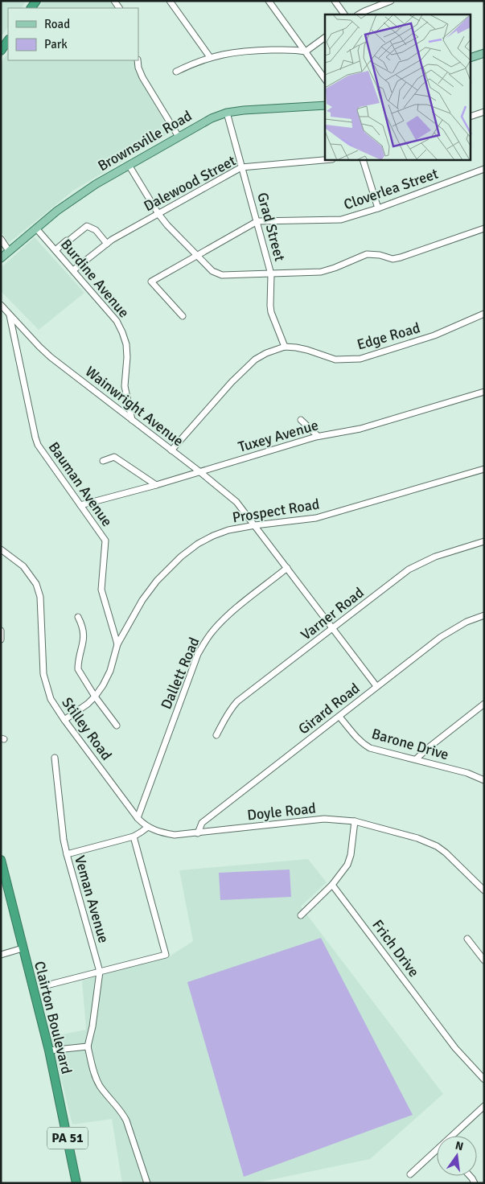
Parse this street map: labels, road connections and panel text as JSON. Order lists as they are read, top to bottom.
{
  "streets": {
    "highway": ["Clairton Boulevard", "PA 51"],
    "main road": ["Brownsville Road"],
    "street": [
      "Dalewood Street",
      "Cloverlea Street",
      "Grad Street",
      "Burdine Avenue",
      "Edge Road",
      "Wainwright Avenue",
      "Tuxey Avenue",
      "Bauman Avenue",
      "Prospect Road",
      "Varner Road",
      "Dallett Road",
      "Girard Road",
      "Stilley Road",
      "Barone Drive",
      "Doyle Road",
      "Veman Avenue",
      "Frich Drive"
    ]
  },
  "crossings": [
    ["Brownsville Road", "Grad Street"],
    ["Brownsville Road", "Burdine Avenue"],
    ["Dalewood Street", "Grad Street"],
    ["Dalewood Street", "Burdine Avenue"],
    ["Cloverlea Street", "Grad Street"],
    ["Grad Street", "Edge Road"],
    ["Burdine Avenue", "Wainwright Avenue"],
    ["Edge Road", "Wainwright Avenue"],
    ["Wainwright Avenue", "Tuxey Avenue"],
    ["Wainwright Avenue", "Bauman Avenue"],
    ["Wainwright Avenue", "Prospect Road"],
    ["Wainwright Avenue", "Varner Road"],
    ["Wainwright Avenue", "Dallett Road"],
    ["Wainwright Avenue", "Girard Road"],
    ["Tuxey Avenue", "Bauman Avenue"],
    ["Bauman Avenue", "Prospect Road"],
    ["Prospect Road", "Stilley Road"],
    ["Dallett Road", "Stilley Road"],
    ["Girard Road", "Barone Drive"],
    ["Girard Road", "Doyle Road"],
    ["Stilley Road", "Doyle Road"]
  ],
  "legend": ["Road", "Park"],
  "north": "top"
}
